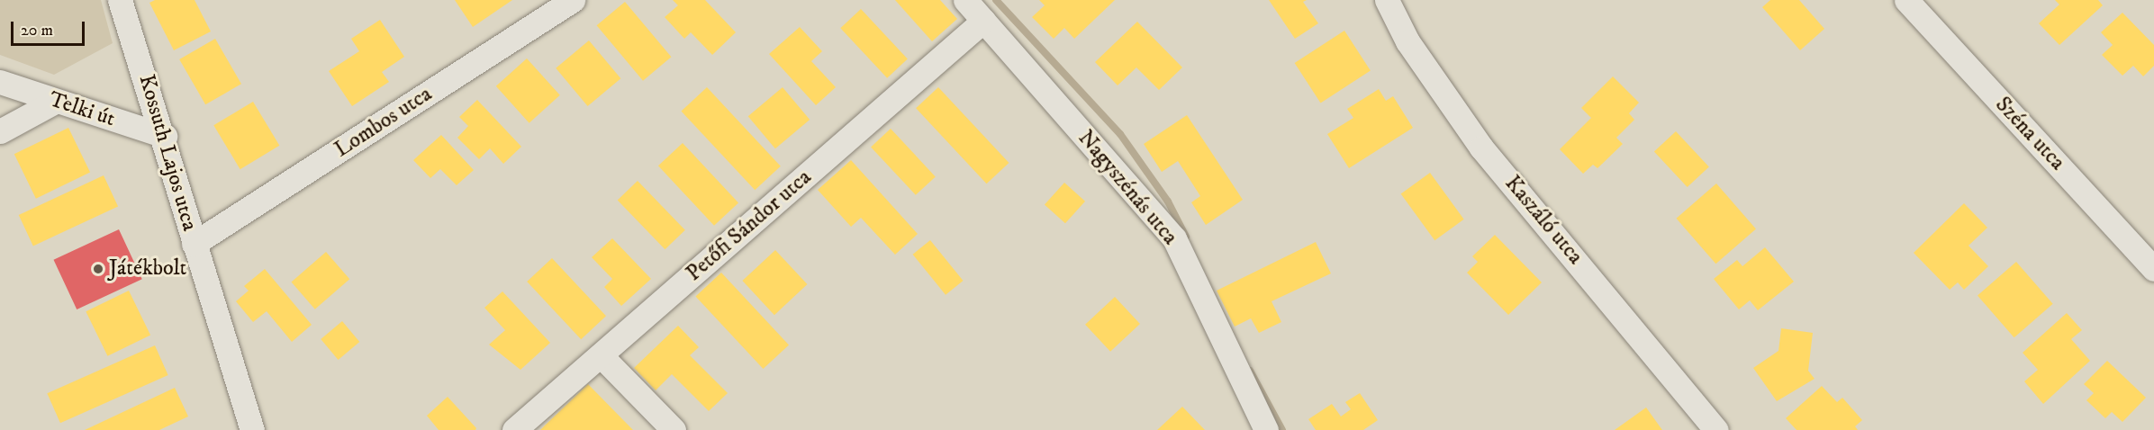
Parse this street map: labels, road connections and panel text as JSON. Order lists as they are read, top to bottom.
{
  "streets": {
    "street": [
      "Telki út",
      "Lombos utca",
      "Széna utca",
      "Kossuth Lajos utca",
      "Nagyszénás utca",
      "Kaszáló utca",
      "Petőfi Sándor utca"
    ]
  },
  "crossings": [
    ["Telki út", "Kossuth Lajos utca"],
    ["Lombos utca", "Kossuth Lajos utca"],
    ["Nagyszénás utca", "Petőfi Sándor utca"]
  ],
  "places": ["Játékbolt"],
  "scale_bar": "20 m"
}
